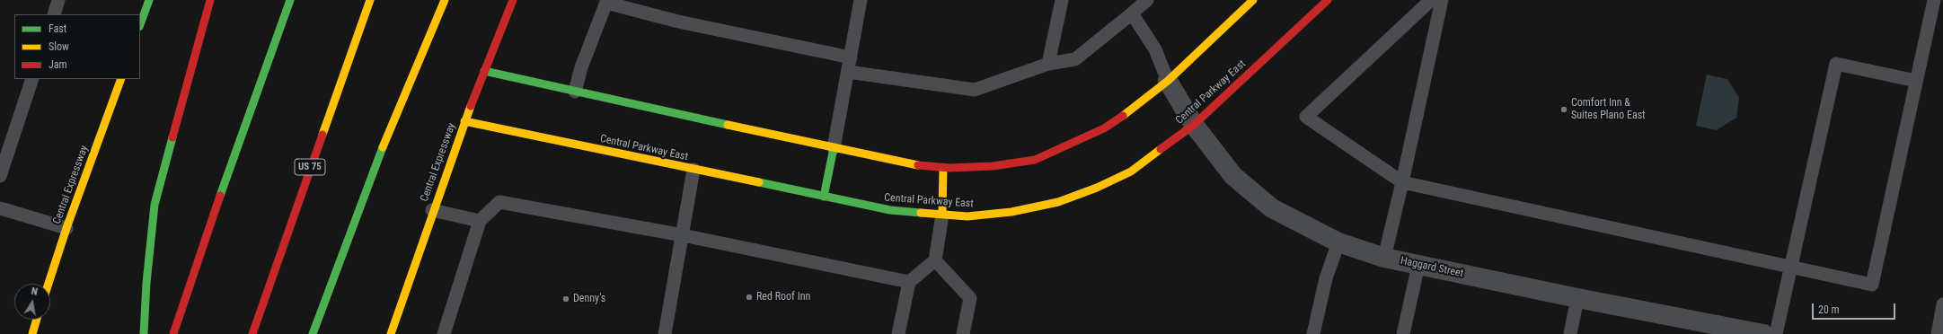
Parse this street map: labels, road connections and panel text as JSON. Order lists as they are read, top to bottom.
{
  "streets": {
    "main road": ["Central Parkway East", "Central Expressway", "US 75"],
    "street": ["Haggard Street"]
  },
  "crossings": [
    ["Central Parkway East", "Central Expressway"],
    ["Central Parkway East", "Haggard Street"]
  ],
  "places": ["Comfort Inn & Suites Plano East", "Red Roof Inn", "Denny's"],
  "legend": ["Fast", "Slow", "Jam"],
  "scale_bar": "20 m",
  "north": "top"
}
